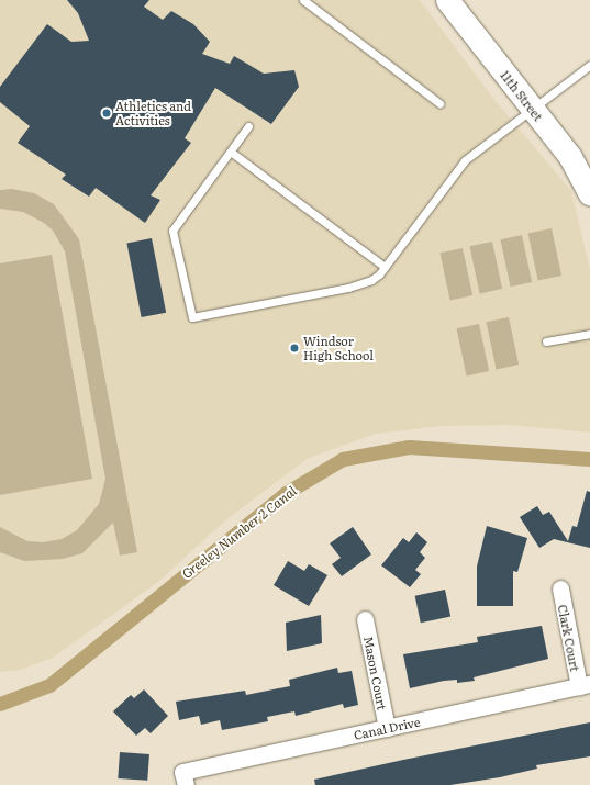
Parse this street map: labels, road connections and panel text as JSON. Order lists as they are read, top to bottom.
{
  "streets": {
    "street": [
      "11th Street",
      "Clark Court",
      "Mason Court",
      "Canal Drive"
    ]
  },
  "crossings": [
    ["Clark Court", "Canal Drive"],
    ["Mason Court", "Canal Drive"]
  ],
  "water": ["Greeley Number 2 Canal"],
  "places": ["Athletics and Activities", "Windsor High School"]
}
